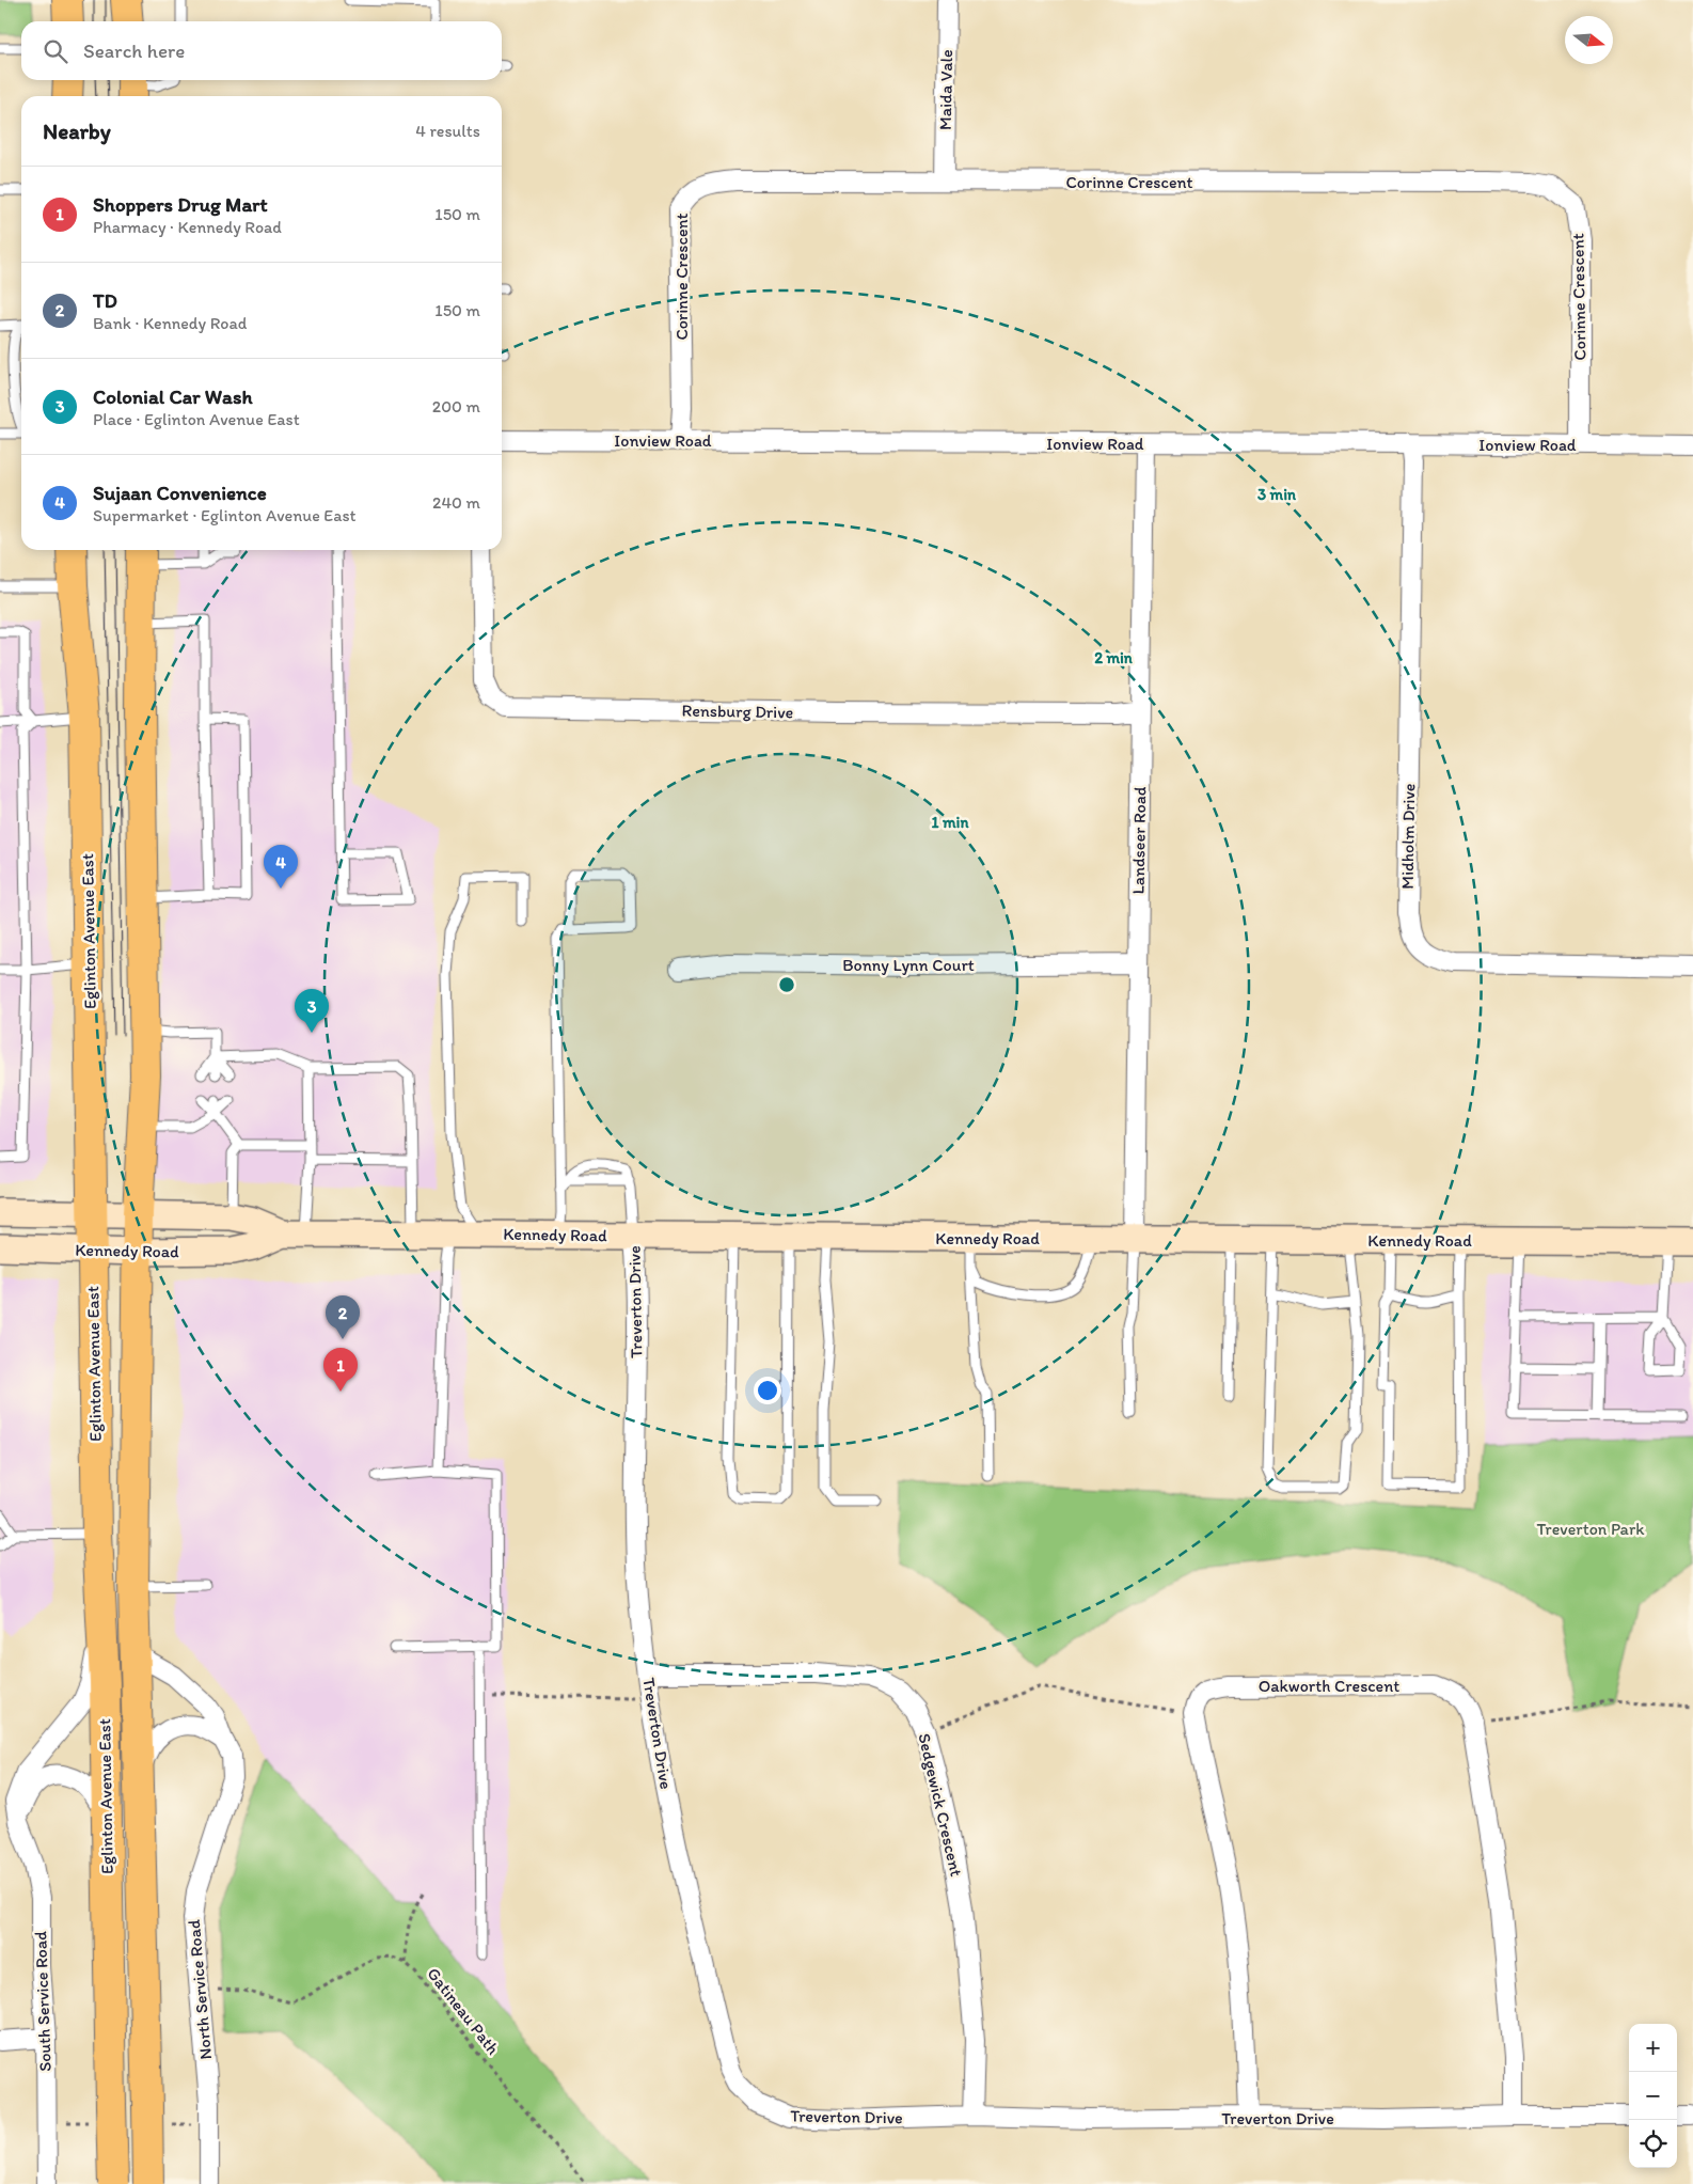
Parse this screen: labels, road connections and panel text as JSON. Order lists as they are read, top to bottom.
{
  "streets": {
    "main road": ["Eglinton Avenue East", "Kennedy Road"],
    "street": [
      "Maida Vale",
      "Corinne Crescent",
      "Ionview Road",
      "Rensburg Drive",
      "Midholm Drive",
      "Landseer Road",
      "Bonny Lynn Court",
      "Treverton Drive",
      "Oakworth Crescent",
      "Sedgewick Crescent",
      "North Service Road",
      "South Service Road"
    ],
    "path": ["Gatineau Path"]
  },
  "crossings": [
    ["Maida Vale", "Corinne Crescent"],
    ["Corinne Crescent", "Ionview Road"],
    ["Ionview Road", "Midholm Drive"],
    ["Ionview Road", "Landseer Road"],
    ["Rensburg Drive", "Landseer Road"],
    ["Landseer Road", "Bonny Lynn Court"],
    ["Landseer Road", "Kennedy Road"],
    ["Eglinton Avenue East", "Kennedy Road"],
    ["Eglinton Avenue East", "North Service Road"],
    ["Eglinton Avenue East", "South Service Road"],
    ["Kennedy Road", "Treverton Drive"],
    ["Treverton Drive", "Oakworth Crescent"],
    ["Treverton Drive", "Sedgewick Crescent"]
  ],
  "parks": ["Treverton Park"],
  "north": "right",
  "page": {
    "search": "Search here",
    "heading": ["Nearby", "4 results"],
    "list": [
      {
        "mark": "1",
        "name": "Shoppers Drug Mart",
        "note": "Pharmacy · Kennedy Road",
        "value": "150 m"
      },
      {
        "mark": "2",
        "name": "TD",
        "note": "Bank · Kennedy Road",
        "value": "150 m"
      },
      {
        "mark": "3",
        "name": "Colonial Car Wash",
        "note": "Place · Eglinton Avenue East",
        "value": "200 m"
      },
      {
        "mark": "4",
        "name": "Sujaan Convenience",
        "note": "Supermarket · Eglinton Avenue East",
        "value": "240 m"
      }
    ],
    "pins": [
      "4",
      "3",
      "2",
      "1"
    ],
    "map_buttons": ["+", "−"]
  },
  "rings": ["3 min", "2 min", "1 min"]
}
